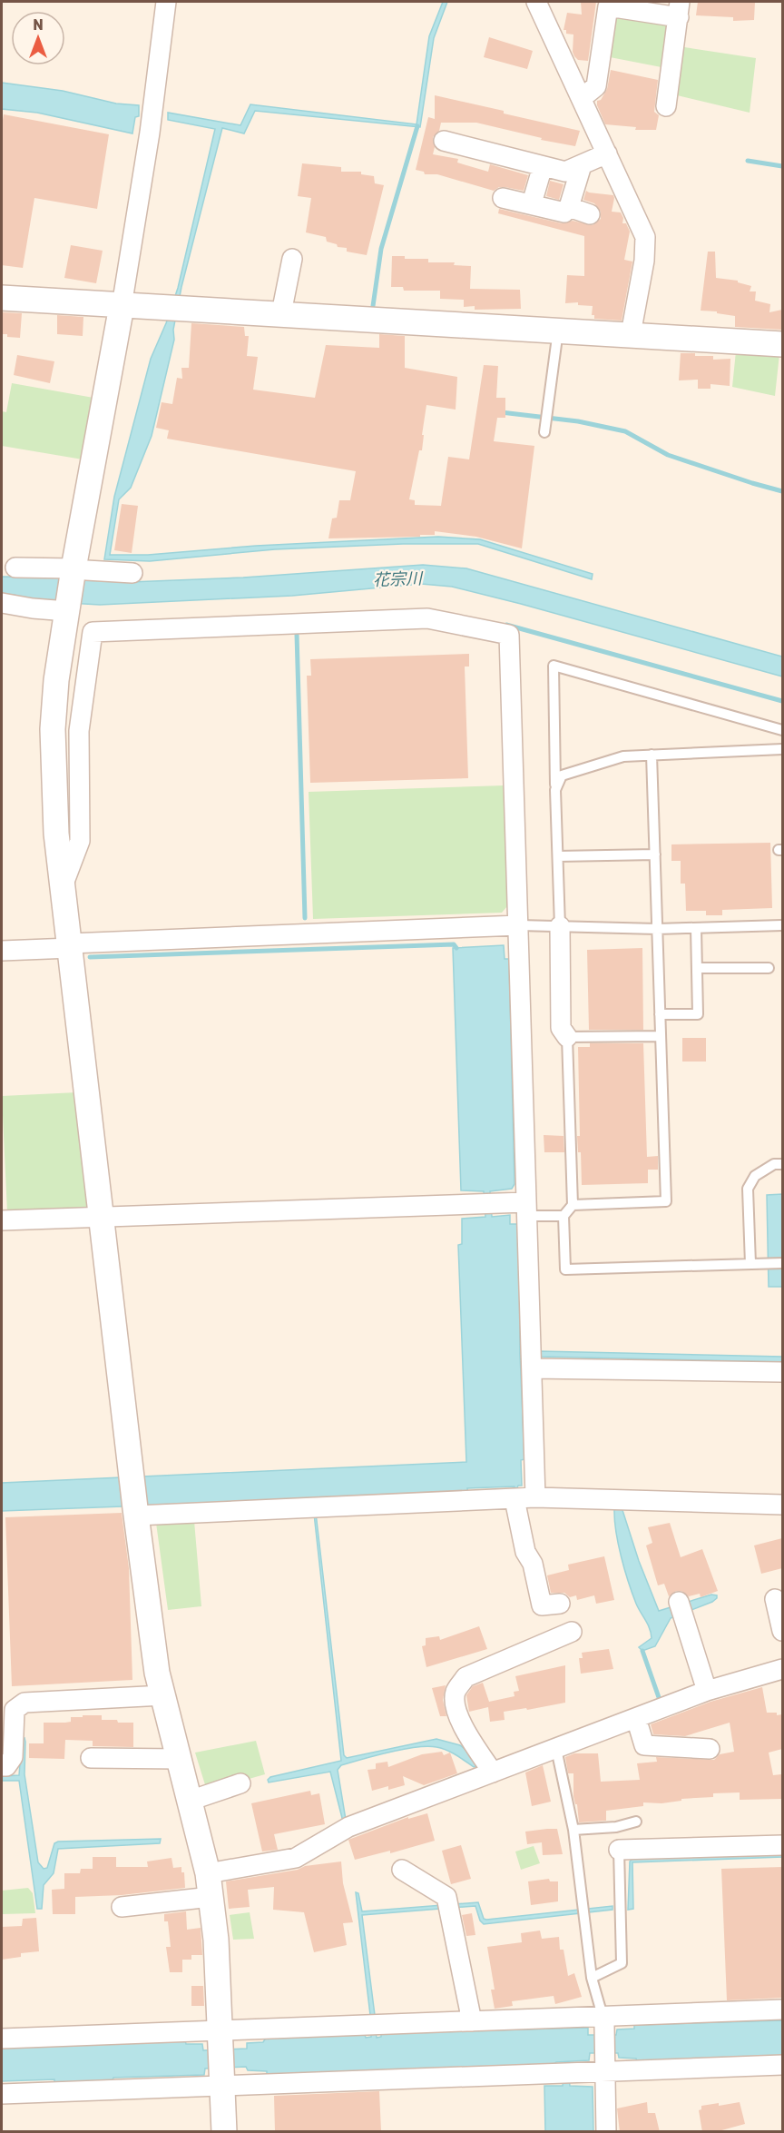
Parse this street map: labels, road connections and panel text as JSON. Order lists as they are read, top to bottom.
{
  "water": ["花宗川"],
  "north": "top"
}
